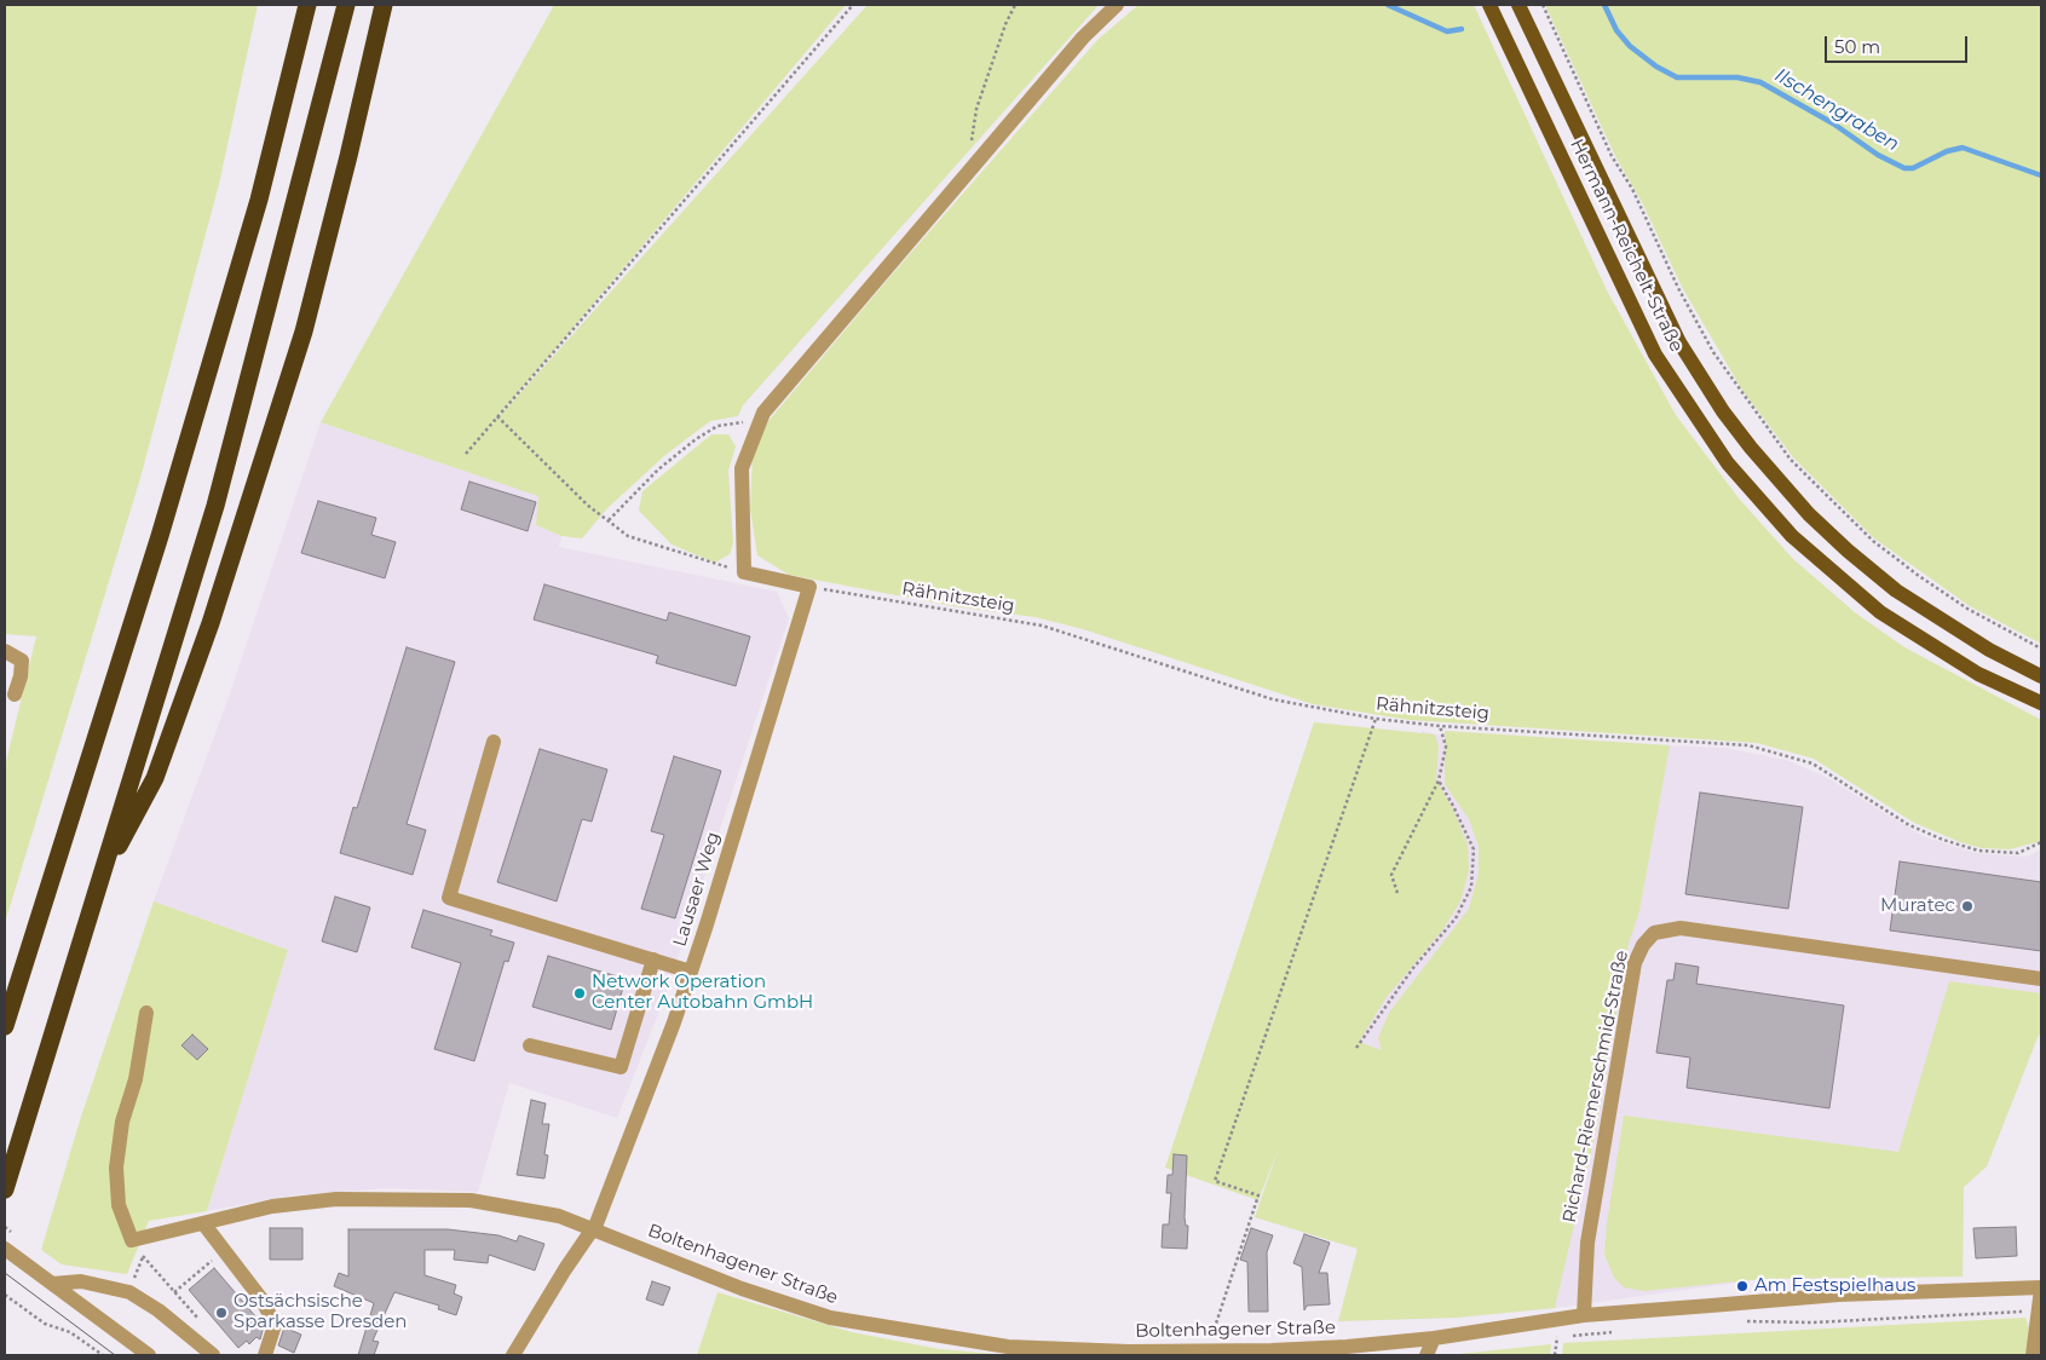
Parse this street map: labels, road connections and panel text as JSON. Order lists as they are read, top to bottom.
{
  "streets": {
    "main road": ["Hermann-Reichelt-Straße"],
    "street": ["Lausaer Weg", "Richard-Riemerschmid-Straße", "Boltenhagener Straße"],
    "path": ["Rähnitzsteig"]
  },
  "crossings": [
    ["Rähnitzsteig", "Lausaer Weg"],
    ["Lausaer Weg", "Boltenhagener Straße"],
    ["Richard-Riemerschmid-Straße", "Boltenhagener Straße"]
  ],
  "water": ["Ilschengraben"],
  "places": [
    "Muratec",
    "Network Operation Center Autobahn GmbH",
    "Am Festspielhaus",
    "Ostsächsische Sparkasse Dresden"
  ],
  "scale_bar": "50 m"
}
